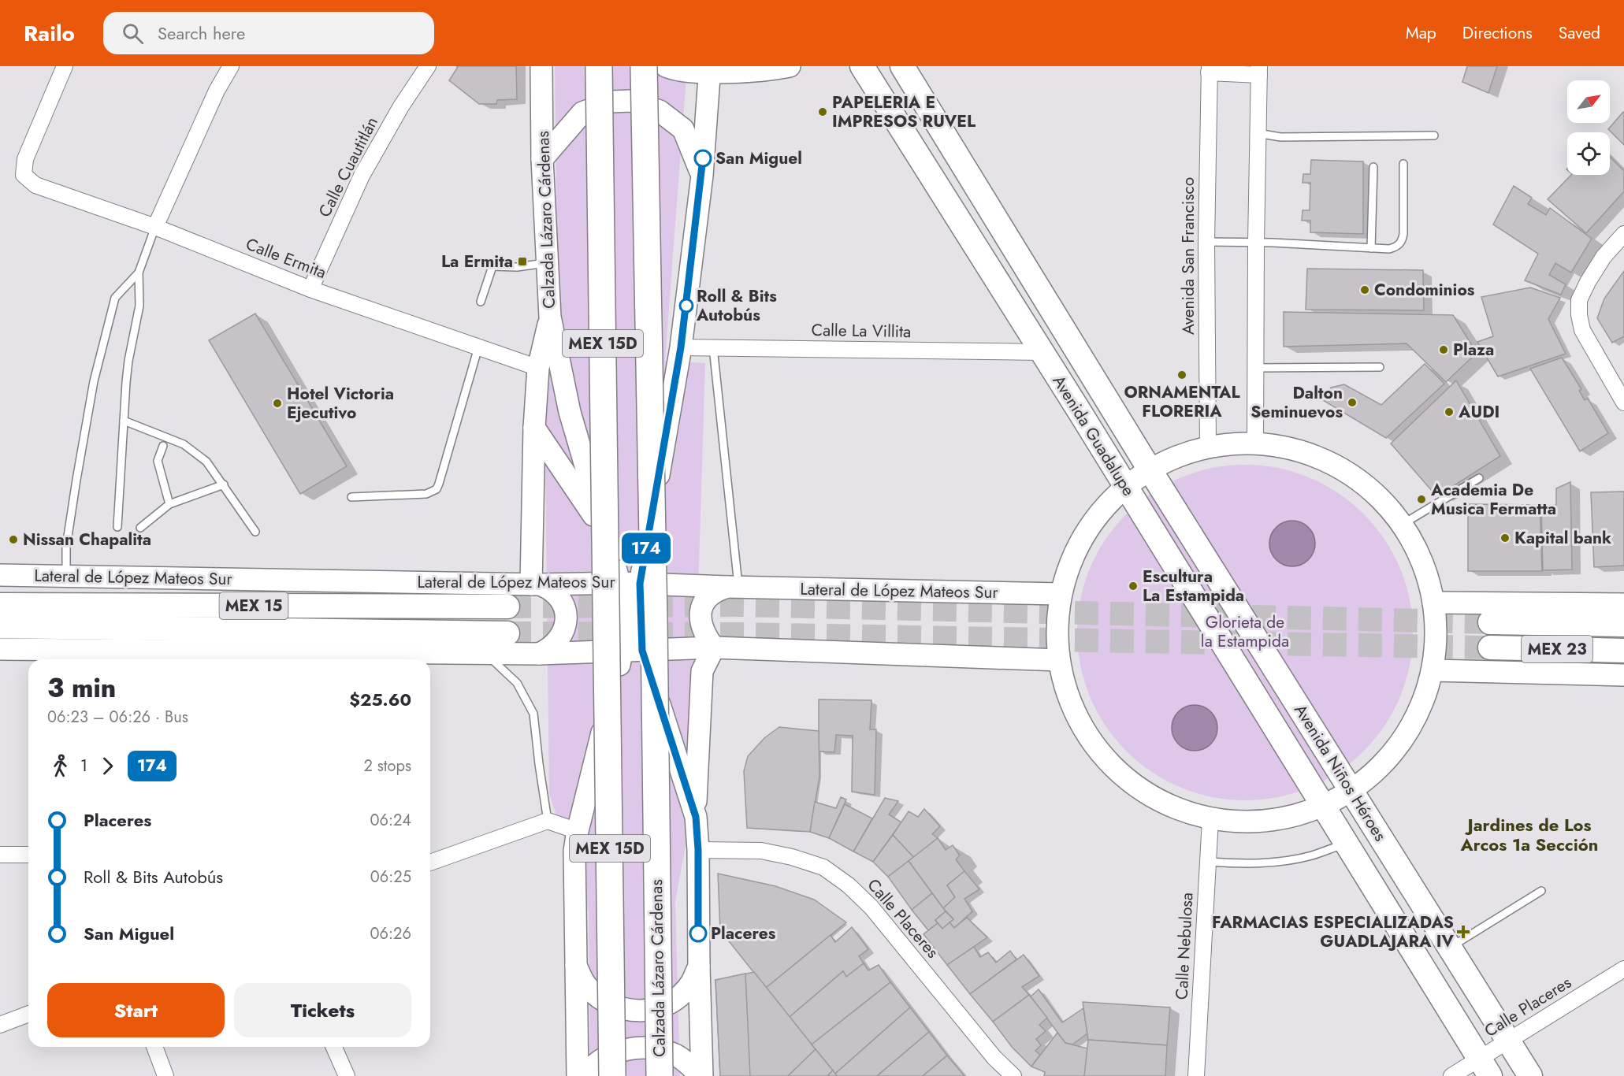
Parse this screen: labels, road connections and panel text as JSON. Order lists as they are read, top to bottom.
{
  "streets": {
    "highway": ["Calzada Lázaro Cárdenas", "MEX 15D"],
    "main road": [
      "Avenida Guadalupe",
      "Lateral de López Mateos Sur",
      "MEX 15",
      "MEX 23",
      "Avenida Niños Héroes"
    ],
    "street": [
      "Calle Cuautitlán",
      "Avenida San Francisco",
      "Calle Ermita",
      "Calle La Villita",
      "Calle Placeres",
      "Calle Nebulosa"
    ]
  },
  "crossings": [
    ["Calle Cuautitlán", "Calle Ermita"],
    ["Calzada Lázaro Cárdenas", "Calle La Villita"],
    ["Calzada Lázaro Cárdenas", "Lateral de López Mateos Sur"],
    ["Calzada Lázaro Cárdenas", "Calle Placeres"],
    ["Calle La Villita", "Avenida Guadalupe"],
    ["Avenida Guadalupe", "Avenida Niños Héroes"],
    ["Avenida Niños Héroes", "Calle Placeres"]
  ],
  "districts": ["Jardines de Los Arcos 1a Sección"],
  "parks": ["Glorieta de la Estampida"],
  "places": {
    "other": [
      "PAPELERIA E IMPRESOS RUVEL",
      "San Miguel",
      "Condominios",
      "Roll & Bits Autobús",
      "Plaza",
      "ORNAMENTAL FLORERIA",
      "Dalton Seminuevos",
      "Hotel Victoria Ejecutivo",
      "AUDI",
      "Academia De Musica Fermatta",
      "Kapital bank",
      "Nissan Chapalita",
      "Escultura La Estampida",
      "Placeres"
    ],
    "transit": ["La Ermita"],
    "health": ["FARMACIAS ESPECIALIZADAS GUADLAJARA IV"]
  },
  "lines": ["bus line 174"],
  "north": "top right",
  "page": {
    "header": "Railo",
    "search": "Search here",
    "nav": ["Map", "Directions", "Saved"],
    "on_map": "174",
    "heading": ["3 min", "06:23 – 06:26 · Bus", "$25.60"],
    "legs": ["1", "174", "2 stops"],
    "list": [
      {
        "name": "Placeres",
        "value": "06:24"
      },
      {
        "name": "Roll & Bits Autobús",
        "value": "06:25"
      },
      {
        "name": "San Miguel",
        "value": "06:26"
      }
    ],
    "buttons": ["Start", "Tickets"]
  }
}
